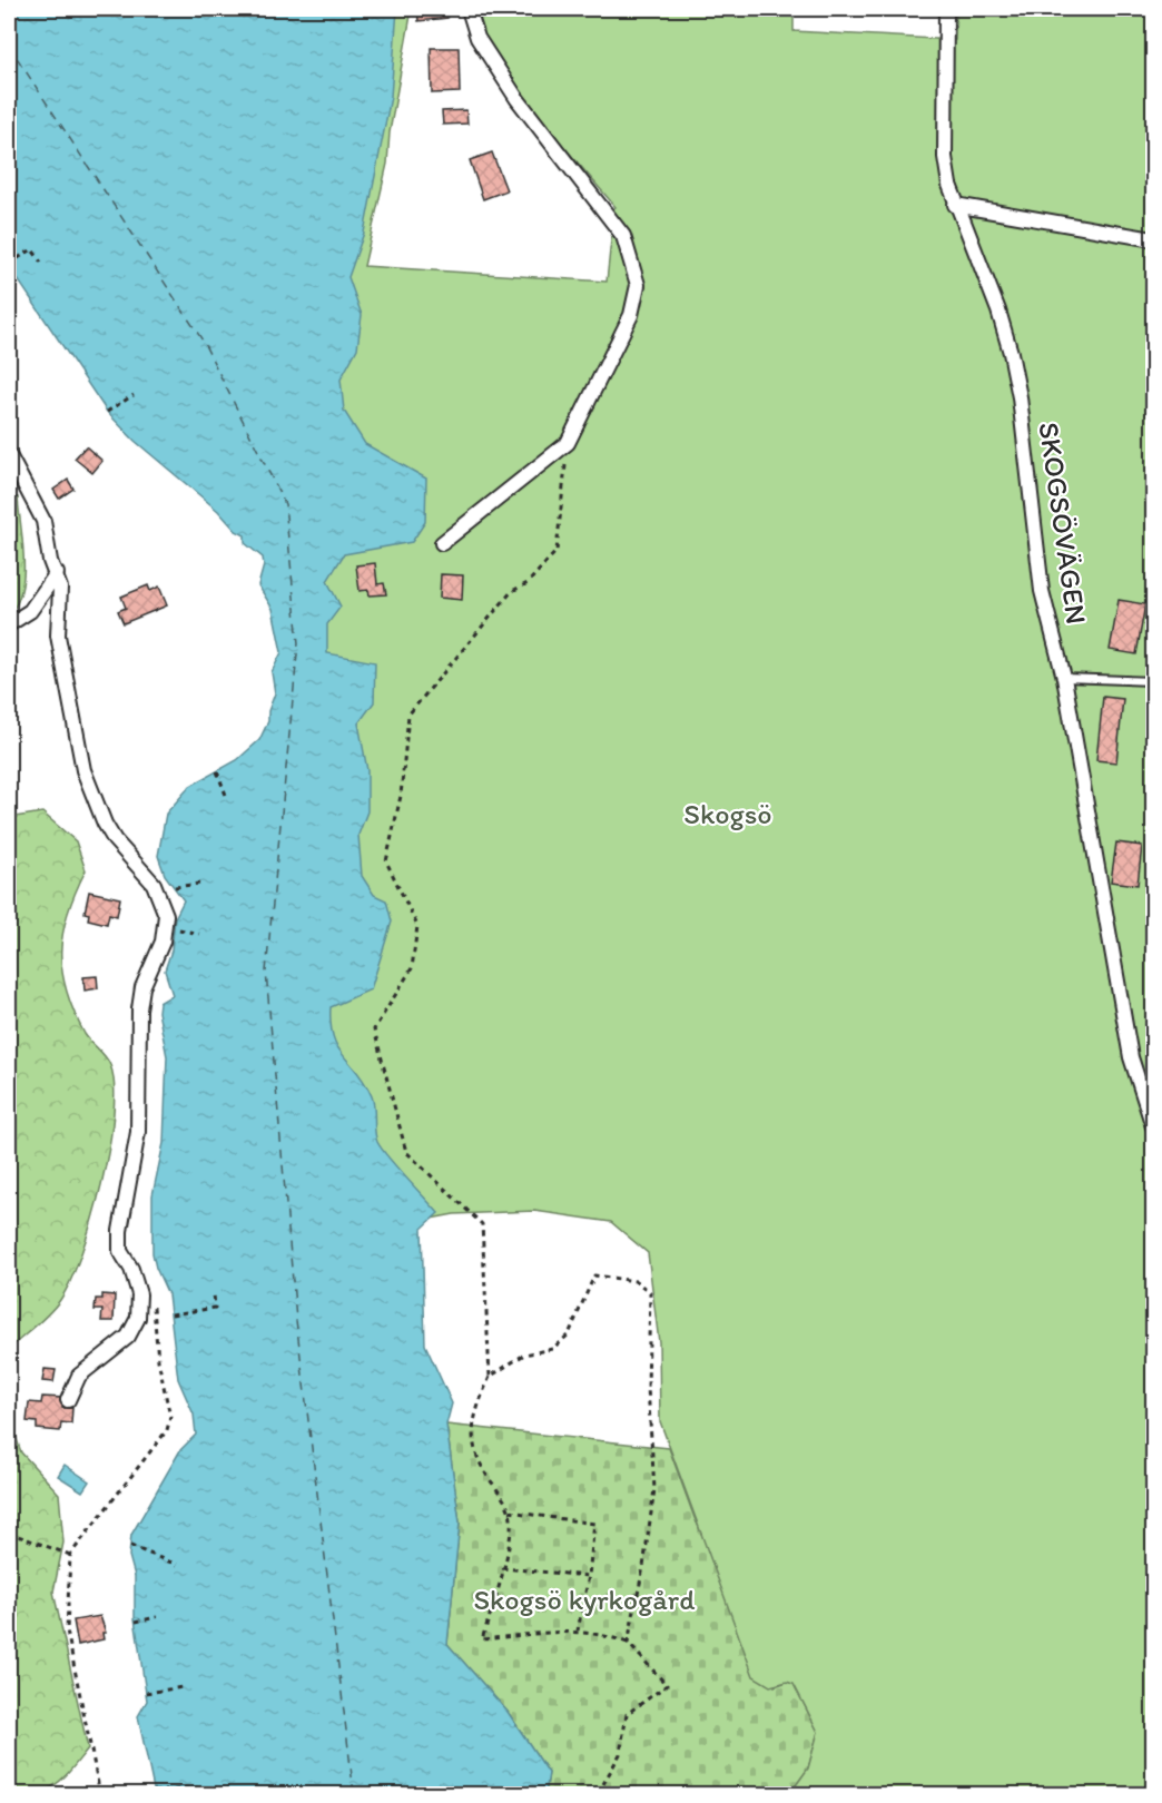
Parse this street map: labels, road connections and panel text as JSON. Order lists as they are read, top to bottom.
{
  "streets": {
    "street": ["SKOGSÖVÄGEN"]
  },
  "parks": ["Skogsö", "Skogsö kyrkogård"]
}
